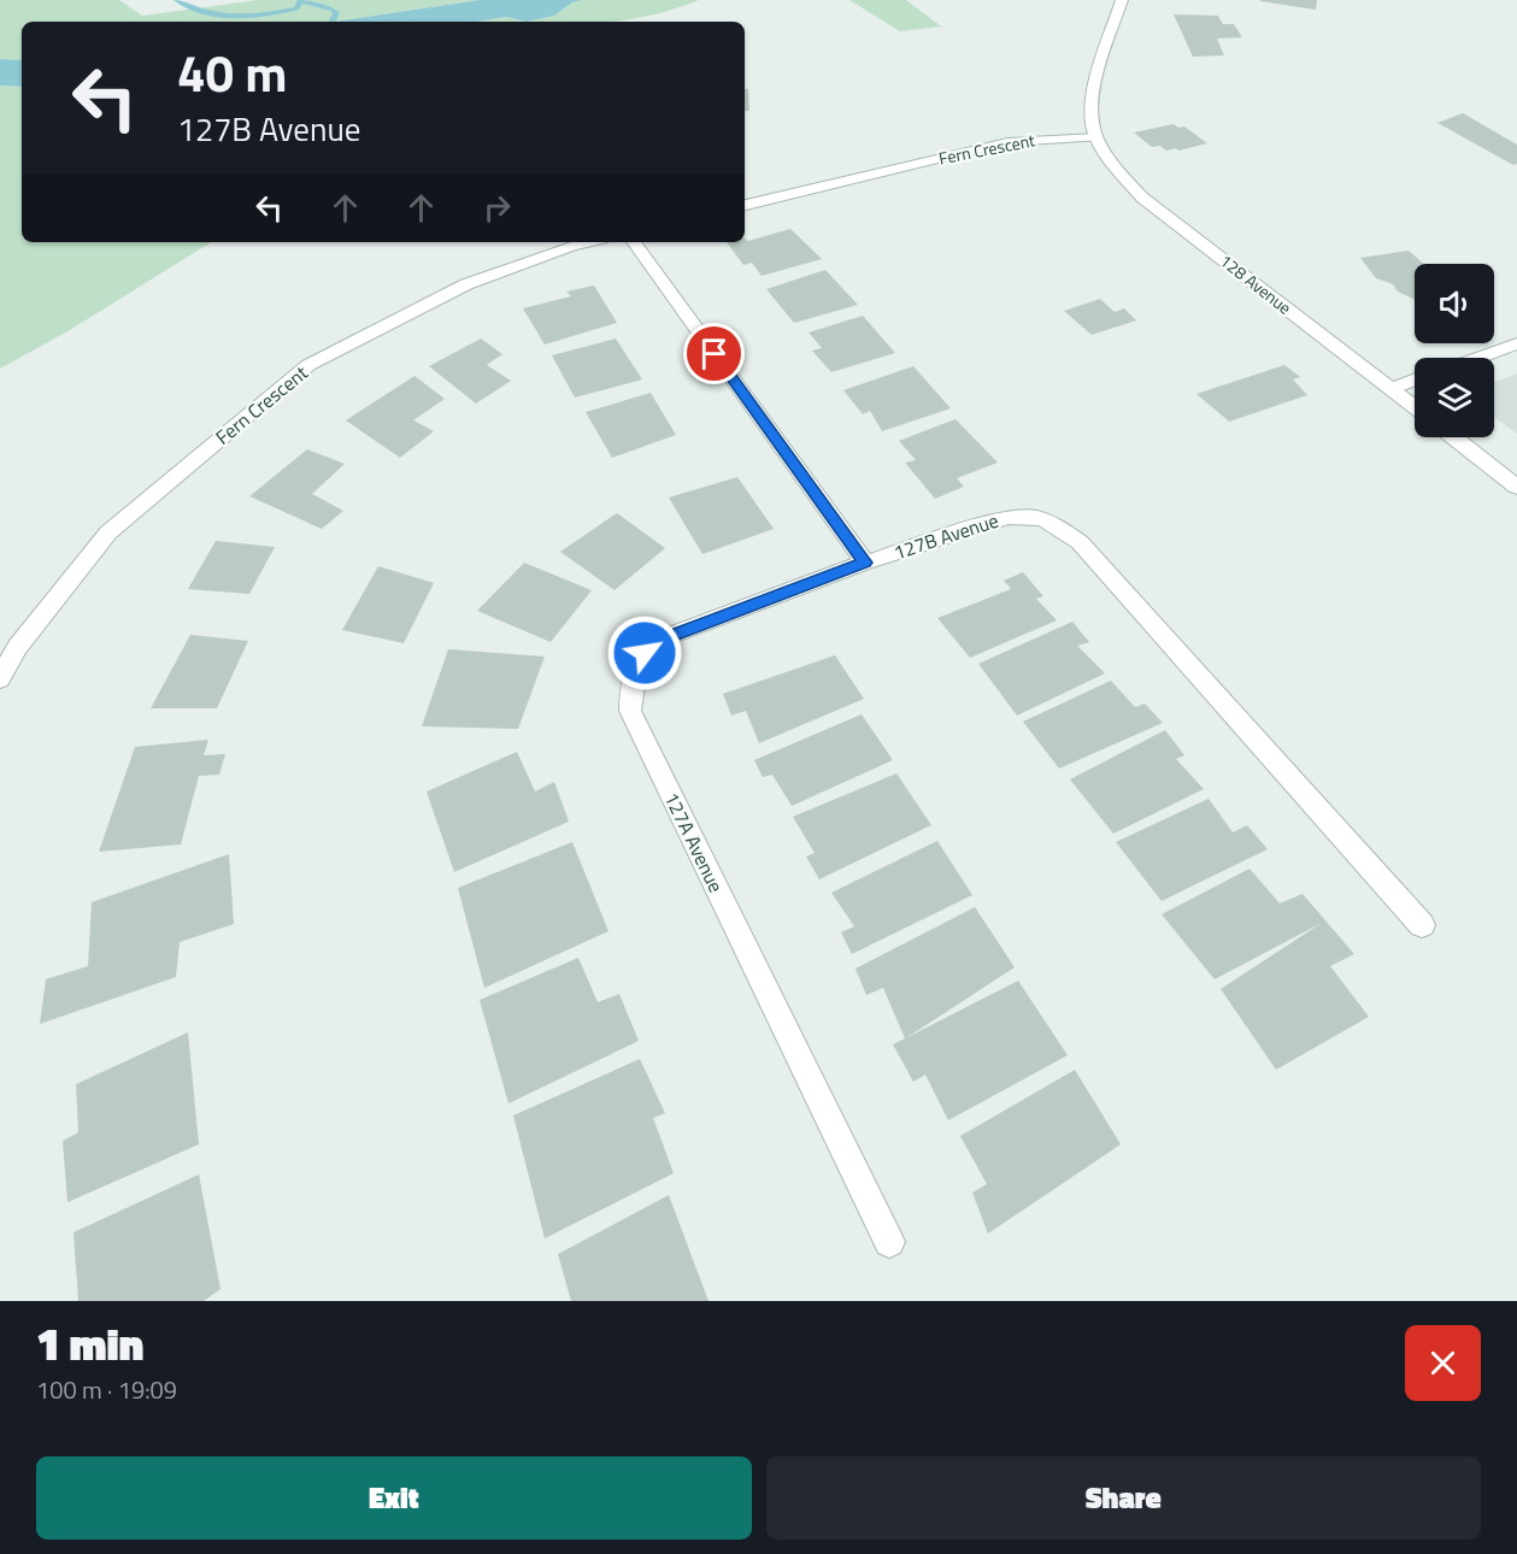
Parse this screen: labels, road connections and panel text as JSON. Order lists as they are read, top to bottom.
{
  "streets": {
    "street": [
      "Fern Crescent",
      "128 Avenue",
      "127B Avenue",
      "127A Avenue"
    ]
  },
  "crossings": [
    ["Fern Crescent", "128 Avenue"],
    ["127B Avenue", "127A Avenue"]
  ],
  "page": {
    "turn": ["40 m", "127B Avenue"],
    "heading": ["1 min", "100 m · 19:09"],
    "buttons": ["Exit", "Share"]
  }
}
